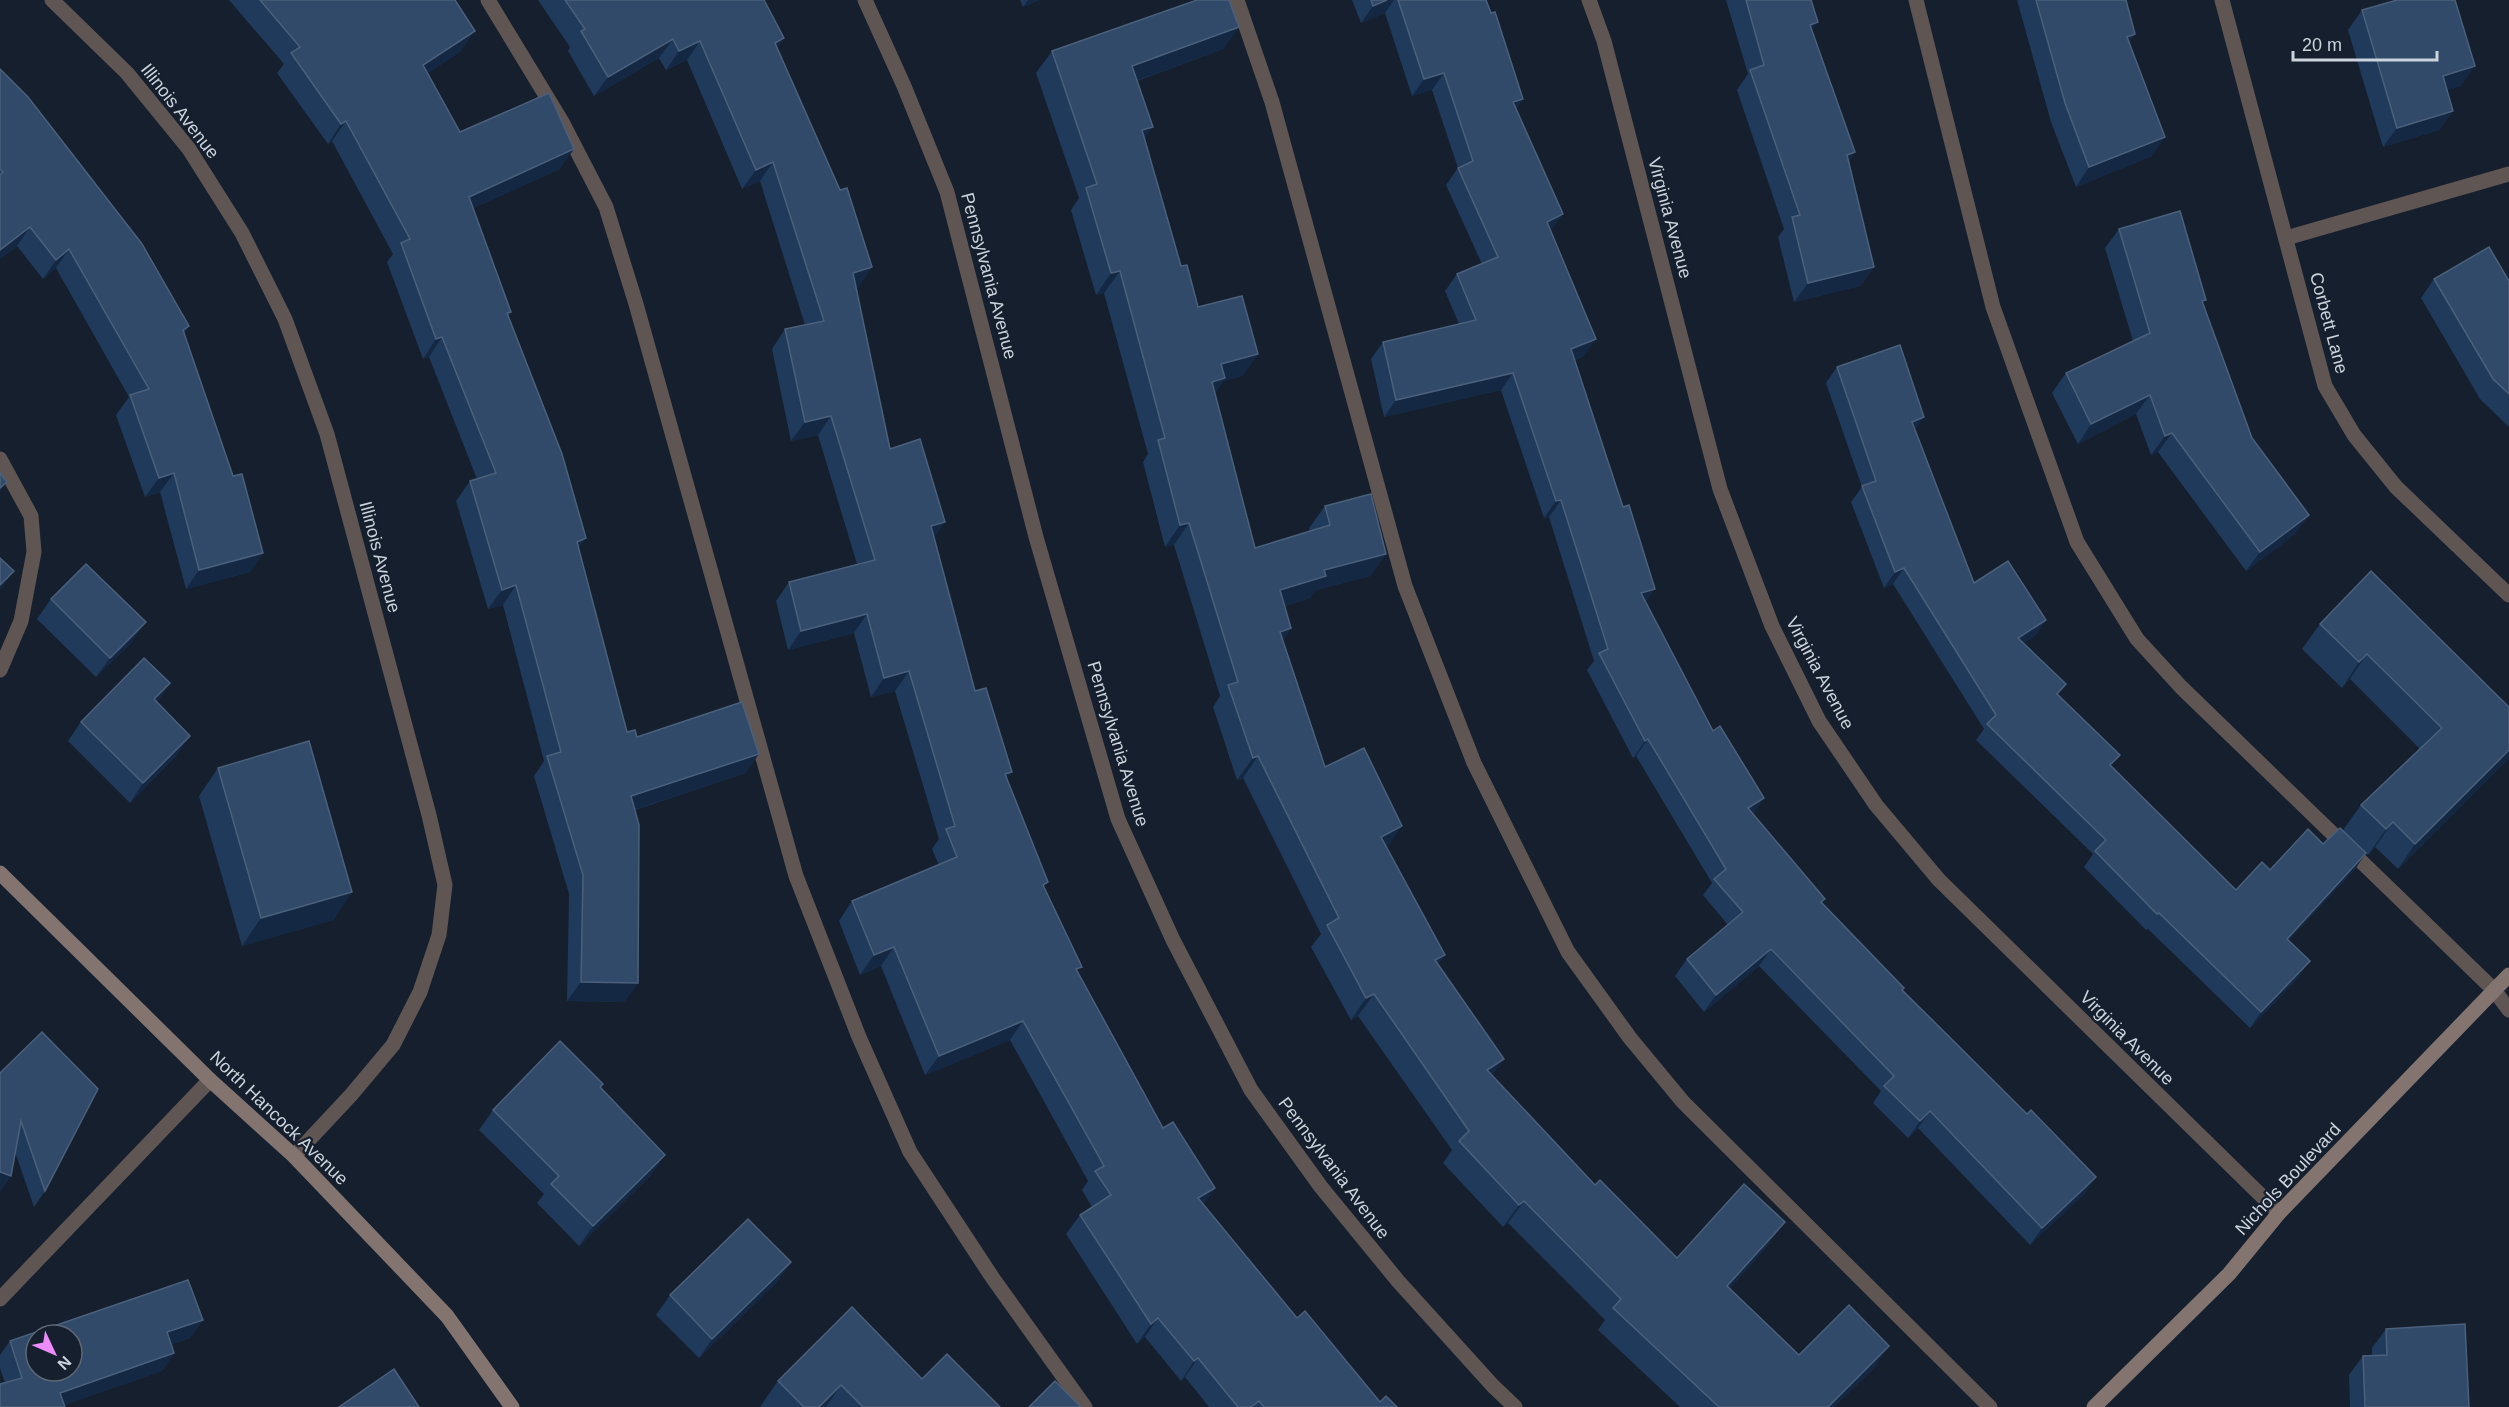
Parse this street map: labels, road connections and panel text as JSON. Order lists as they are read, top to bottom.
{
  "streets": {
    "street": [
      "Illinois Avenue",
      "Virginia Avenue",
      "Pennsylvania Avenue",
      "Corbett Lane",
      "North Hancock Avenue",
      "Nichols Boulevard"
    ]
  },
  "crossings": [
    ["Illinois Avenue", "North Hancock Avenue"],
    ["Virginia Avenue", "Nichols Boulevard"]
  ],
  "scale_bar": "20 m",
  "north": "bottom right"
}
